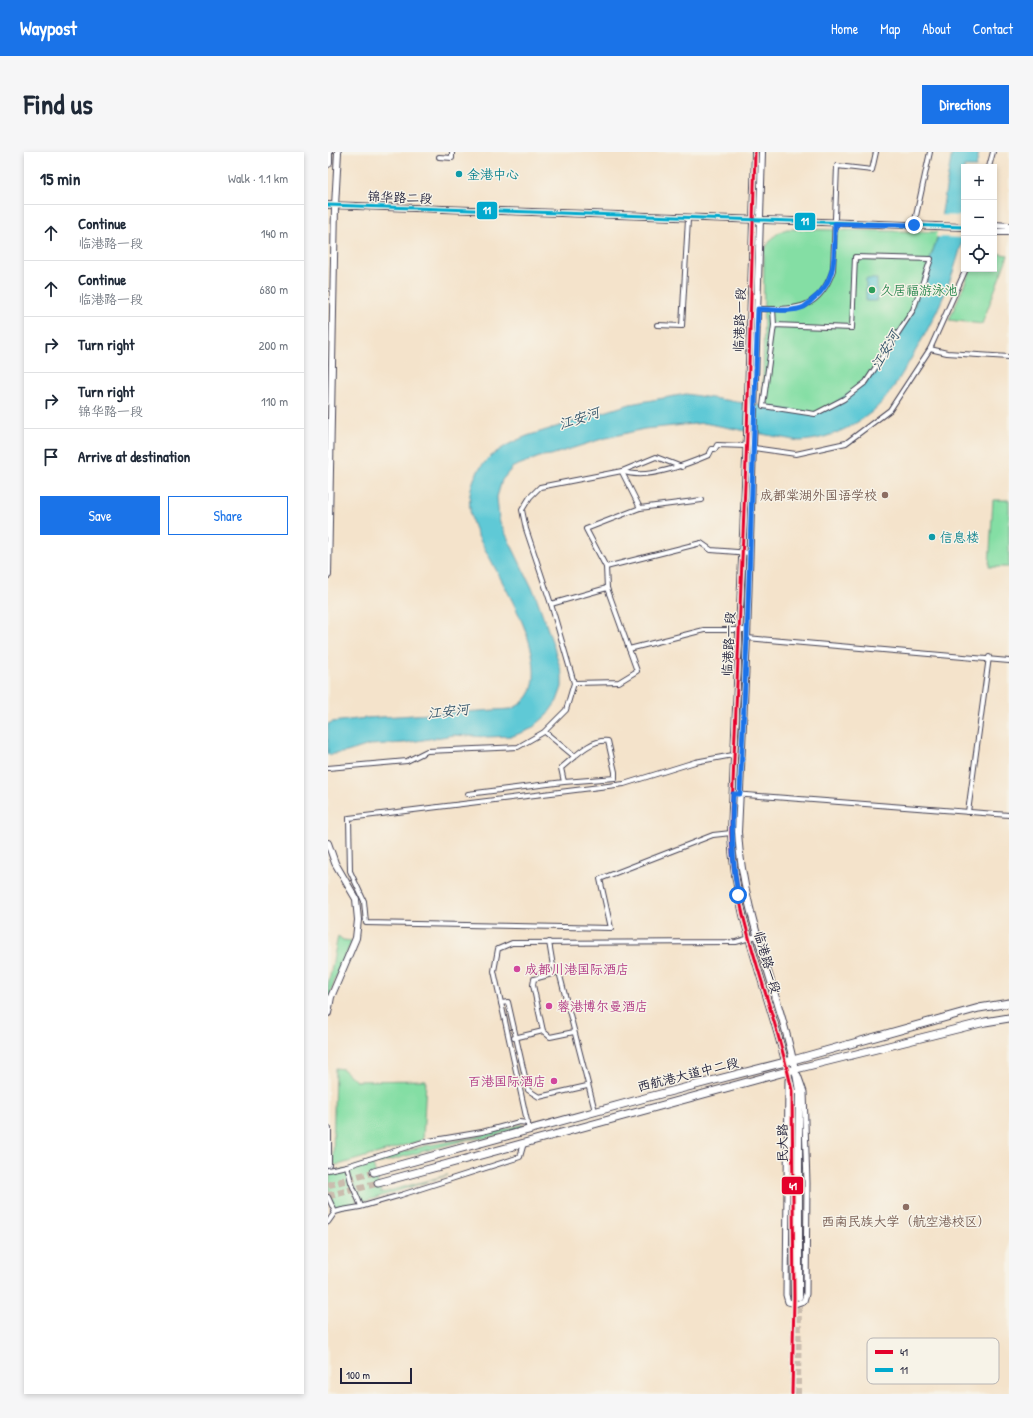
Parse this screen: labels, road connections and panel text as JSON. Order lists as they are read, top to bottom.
{
  "streets": {
    "main road": [
      "锦华路二段",
      "临港路一段",
      "西航港大道中二段",
      "民大路"
    ]
  },
  "crossings": [
    ["锦华路二段", "临港路一段"],
    ["临港路一段", "西航港大道中二段"],
    ["临港路一段", "民大路"],
    ["西航港大道中二段", "民大路"]
  ],
  "water": ["江安河"],
  "places": [
    "金港中心",
    "久居福游泳池",
    "成都棠湖外国语学校",
    "信息楼",
    "成都川港国际酒店",
    "蓉港博尔曼酒店",
    "百港国际酒店",
    "西南民族大学（航空港校区）"
  ],
  "lines": ["transit line 41", "transit line 11"],
  "legend": ["41", "11"],
  "scale_bar": "100 m",
  "page": {
    "header": "Waypost",
    "nav": [
      "Home",
      "Map",
      "About",
      "Contact"
    ],
    "title": "Find us",
    "buttons": [
      "Directions",
      ["Save", "Share"]
    ],
    "heading": ["15 min", "Walk · 1.1 km"],
    "map_buttons": ["+", "−"],
    "list": [
      ["Continue", "临港路一段", "140 m"],
      ["Continue", "临港路一段", "680 m"],
      ["Turn right", "200 m"],
      ["Turn right", "锦华路一段", "110 m"],
      "Arrive at destination"
    ],
    "scale": "100 m"
  }
}
